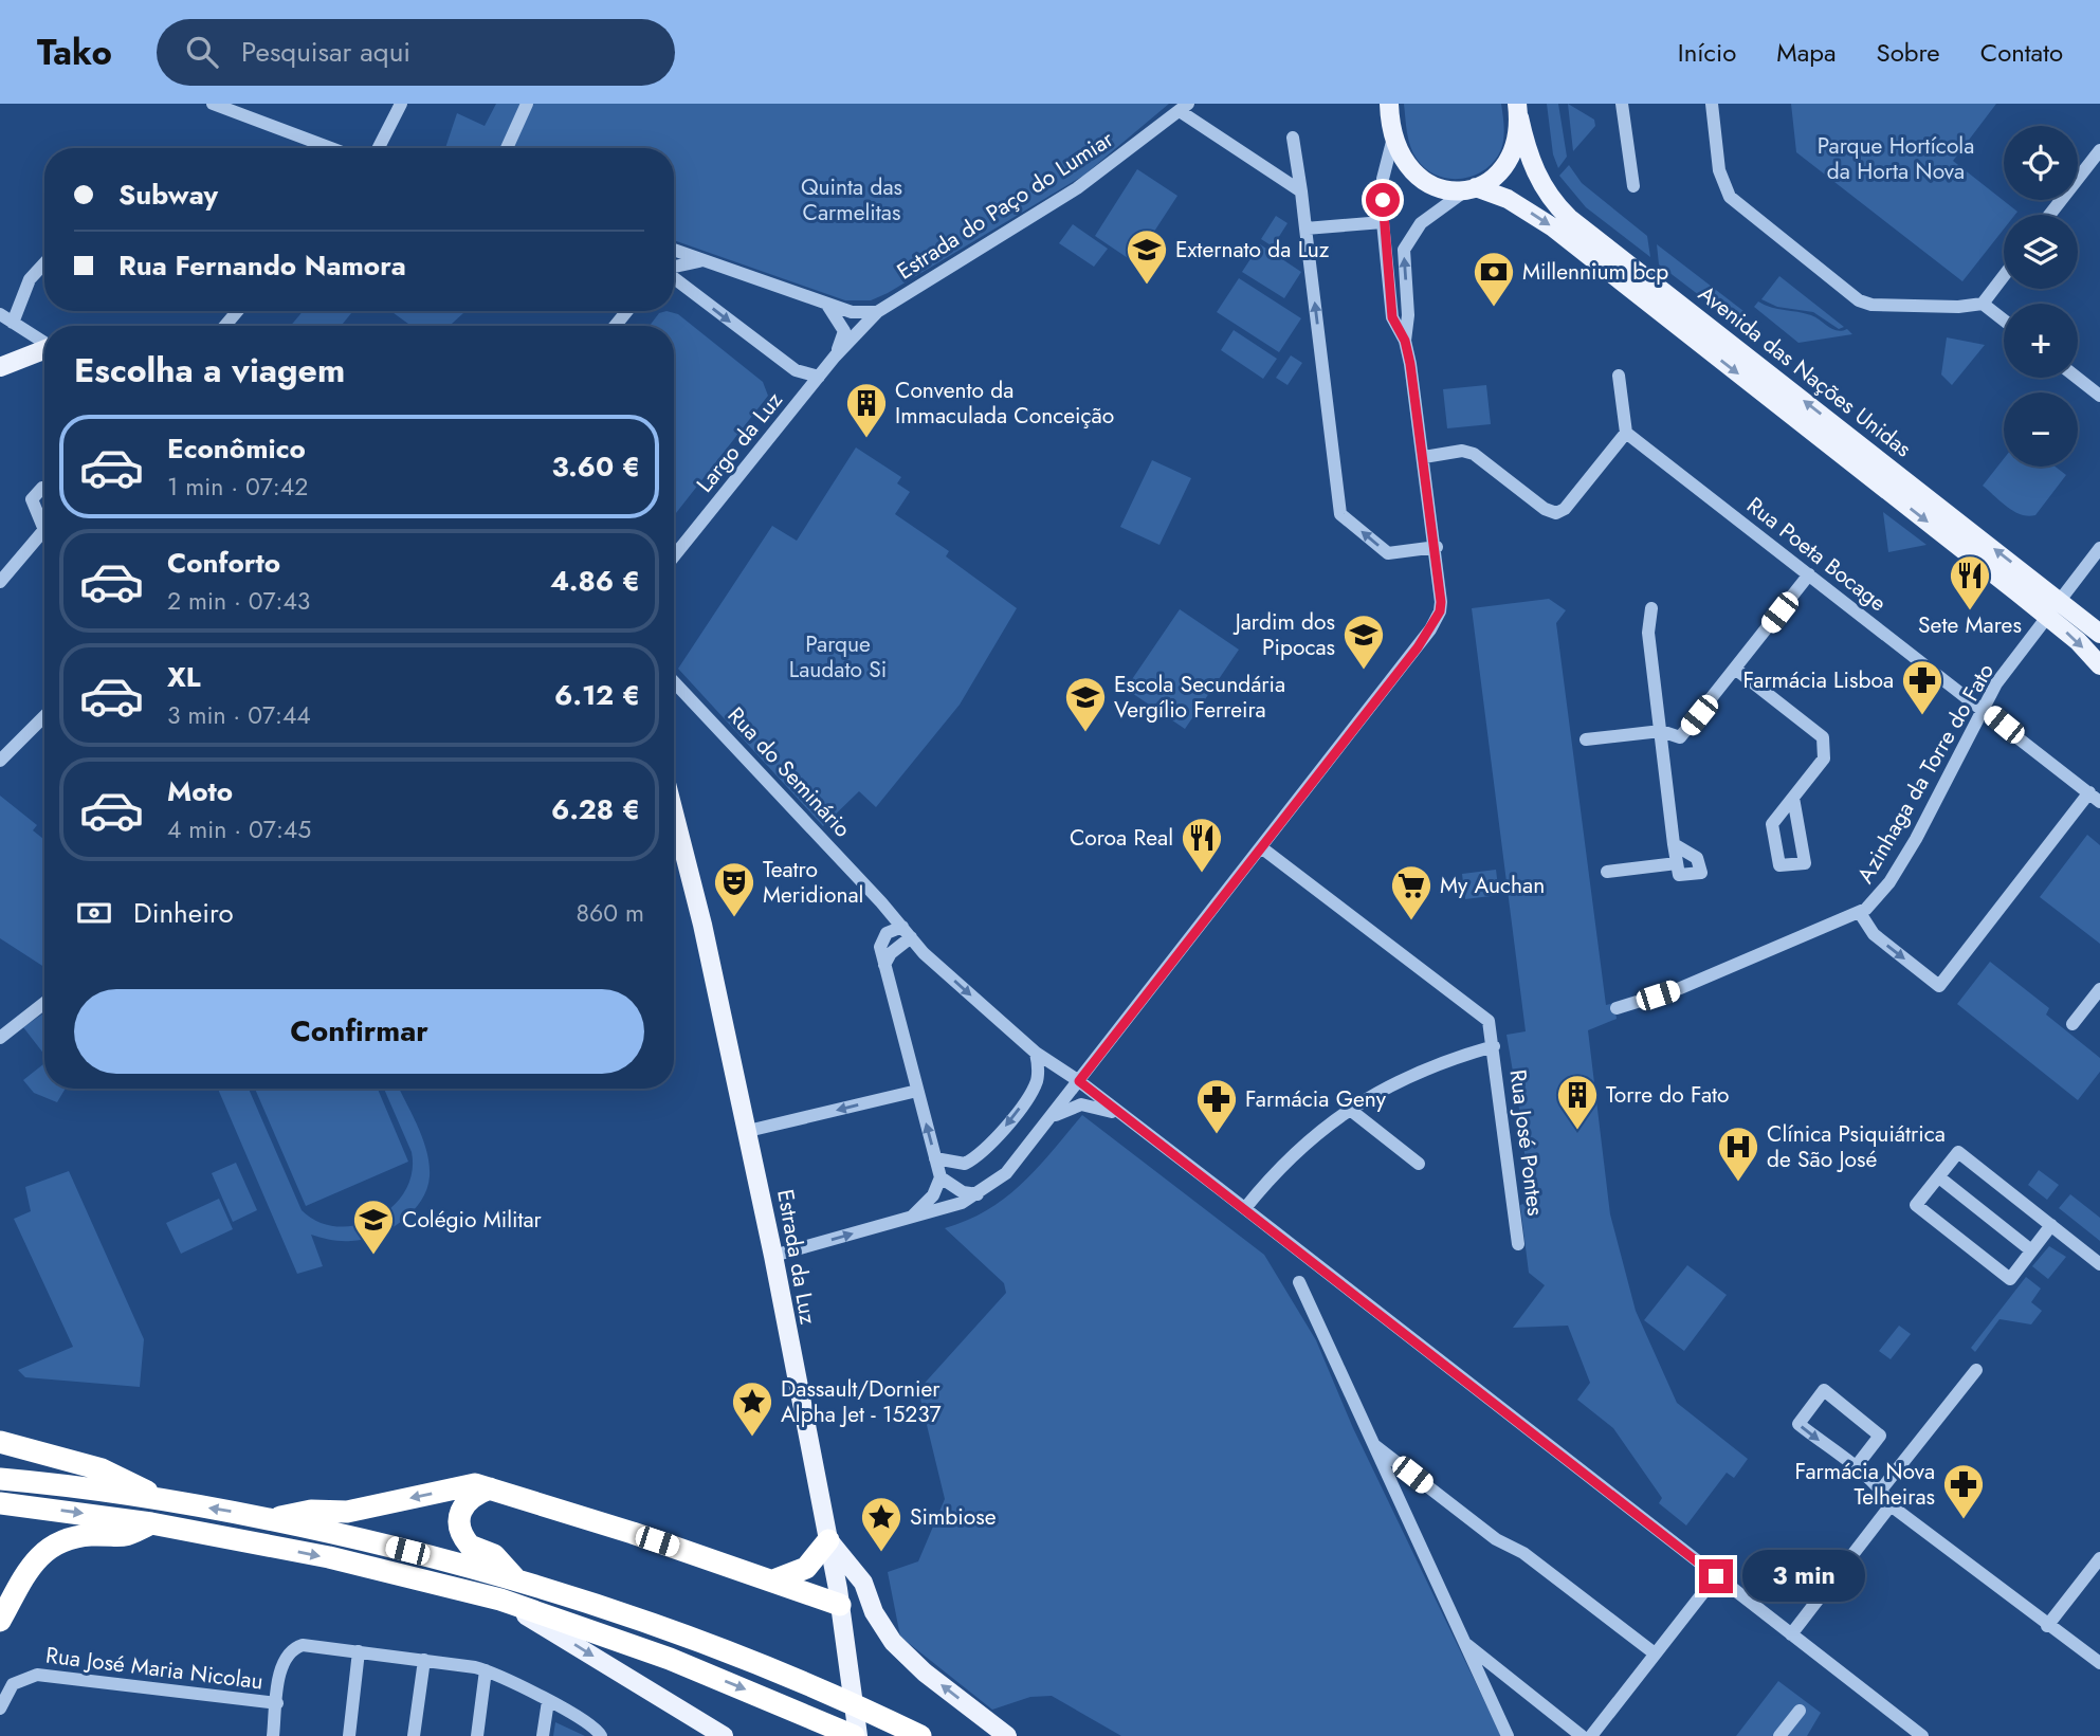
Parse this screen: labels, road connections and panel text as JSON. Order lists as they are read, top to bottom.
{
  "streets": {
    "main road": ["Avenida das Nações Unidas", "Estrada da Luz"],
    "street": [
      "Estrada do Paço do Lumiar",
      "Largo da Luz",
      "Rua Poeta Bocage",
      "Rua do Seminário",
      "Azinhaga da Torre do Fato",
      "Rua José Pontes",
      "Rua José Maria Nicolau"
    ]
  },
  "crossings": [
    ["Estrada do Paço do Lumiar", "Largo da Luz"],
    ["Avenida das Nações Unidas", "Azinhaga da Torre do Fato"],
    ["Rua Poeta Bocage", "Azinhaga da Torre do Fato"]
  ],
  "parks": ["Parque Hortícola da Horta Nova", "Quinta das Carmelitas", "Parque Laudato Si"],
  "places": {
    "school or university": [
      "Externato da Luz",
      "Jardim dos Pipocas",
      "Escola Secundária Vergílio Ferreira",
      "Colégio Militar"
    ],
    "bank": ["Millennium bcp"],
    "building": ["Convento da Immaculada Conceição", "Torre do Fato"],
    "restaurant": ["Sete Mares", "Coroa Real"],
    "pharmacy": ["Farmácia Lisboa", "Farmácia Geny", "Farmácia Nova Telheiras"],
    "theatre": ["Teatro Meridional"],
    "supermarket": ["My Auchan"],
    "hospital": ["Clínica Psiquiátrica de São José"],
    "place": ["Dassault/Dornier Alpha Jet - 15237", "Simbiose"]
  },
  "page": {
    "header": "Tako",
    "search": "Pesquisar aqui",
    "nav": [
      "Início",
      "Mapa",
      "Sobre",
      "Contato"
    ],
    "map_buttons": ["+", "−"],
    "banner": ["Subway", "Rua Fernando Namora"],
    "heading": "Escolha a viagem",
    "list": [
      {
        "name": "Econômico",
        "note": "1 min · 07:42",
        "value": "3.60 €"
      },
      {
        "name": "Conforto",
        "note": "2 min · 07:43",
        "value": "4.86 €"
      },
      {
        "name": "XL",
        "note": "3 min · 07:44",
        "value": "6.12 €"
      },
      {
        "name": "Moto",
        "note": "4 min · 07:45",
        "value": "6.28 €"
      }
    ],
    "pay": ["Dinheiro", "860 m"],
    "buttons": "Confirmar",
    "bubble": "3 min"
  }
}
